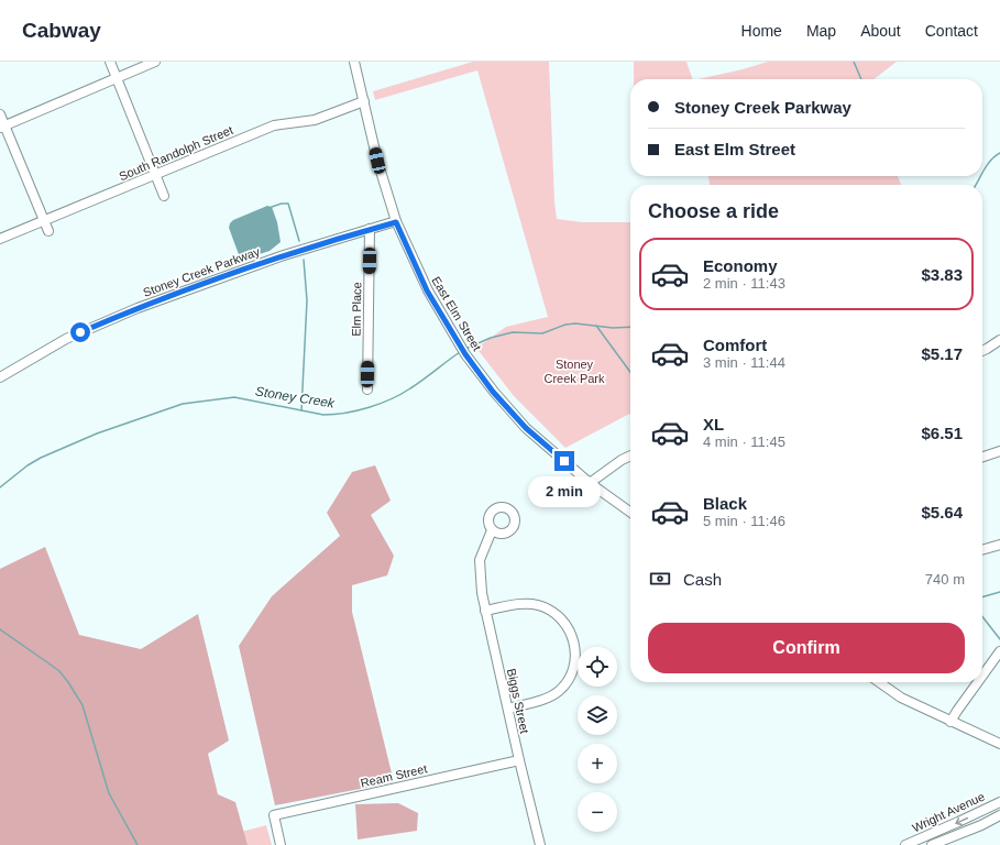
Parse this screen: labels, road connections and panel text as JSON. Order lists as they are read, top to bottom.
{
  "streets": {
    "street": [
      "South Randolph Street",
      "Stoney Creek Parkway",
      "Elm Place",
      "East Elm Street",
      "Biggs Street",
      "Ream Street",
      "Wright Avenue"
    ]
  },
  "crossings": [
    ["South Randolph Street", "East Elm Street"],
    ["Stoney Creek Parkway", "Elm Place"],
    ["Stoney Creek Parkway", "East Elm Street"],
    ["Biggs Street", "Ream Street"]
  ],
  "water": ["Stoney Creek"],
  "parks": ["Stoney Creek Park"],
  "page": {
    "header": "Cabway",
    "nav": [
      "Home",
      "Map",
      "About",
      "Contact"
    ],
    "banner": ["Stoney Creek Parkway", "East Elm Street"],
    "heading": "Choose a ride",
    "list": [
      {
        "name": "Economy",
        "note": "2 min · 11:43",
        "value": "$3.83"
      },
      {
        "name": "Comfort",
        "note": "3 min · 11:44",
        "value": "$5.17"
      },
      {
        "name": "XL",
        "note": "4 min · 11:45",
        "value": "$6.51"
      },
      {
        "name": "Black",
        "note": "5 min · 11:46",
        "value": "$5.64"
      }
    ],
    "bubble": "2 min",
    "pay": ["Cash", "740 m"],
    "buttons": "Confirm",
    "map_buttons": ["+", "−"]
  }
}
